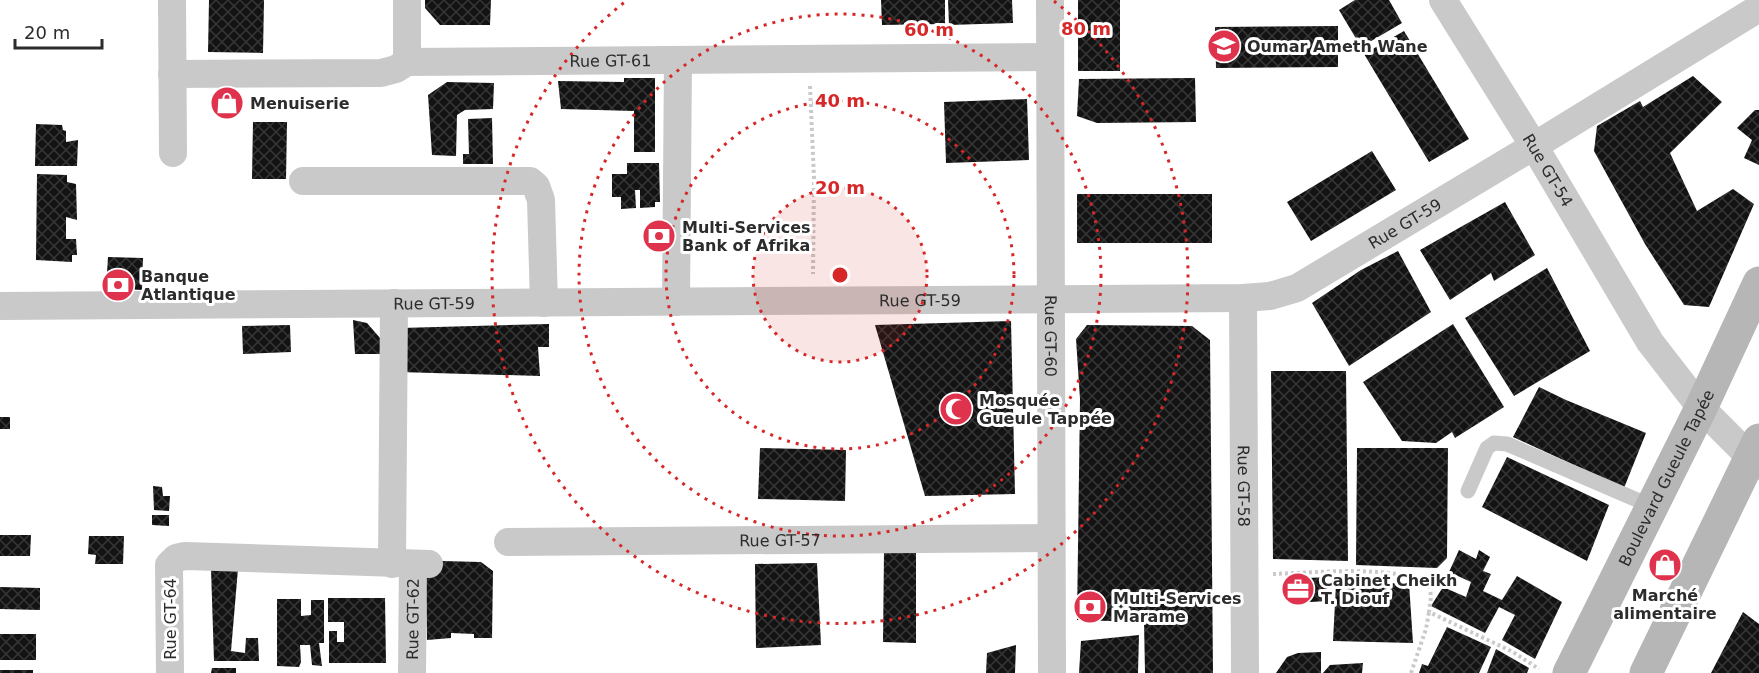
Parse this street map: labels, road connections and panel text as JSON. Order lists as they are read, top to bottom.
{
  "streets": {
    "street": [
      "Rue GT-61",
      "Rue GT-54",
      "Rue GT-59",
      "Rue GT-60",
      "Boulevard Gueule Tapée",
      "Rue GT-58",
      "Rue GT-57",
      "Rue GT-62",
      "Rue GT-64"
    ]
  },
  "crossings": [
    ["Rue GT-61", "Rue GT-60"],
    ["Rue GT-54", "Rue GT-59"],
    ["Rue GT-54", "Boulevard Gueule Tapée"],
    ["Rue GT-59", "Rue GT-60"],
    ["Rue GT-59", "Rue GT-58"],
    ["Rue GT-59", "Rue GT-62"],
    ["Rue GT-60", "Rue GT-57"],
    ["Rue GT-62", "Rue GT-64"]
  ],
  "places": {
    "school or university": ["Oumar Ameth Wane"],
    "shop": ["Menuiserie", "Marché alimentaire"],
    "bank": ["Multi-Services Bank of Afrika", "Banque Atlantique", "Multi-Services Marame"],
    "mosque": ["Mosquée Gueule Tappée"],
    "office": ["Cabinet Cheikh T. Diouf"]
  },
  "scale_bar": "20 m",
  "rings": [
    "80 m",
    "60 m",
    "40 m",
    "20 m"
  ]
}
